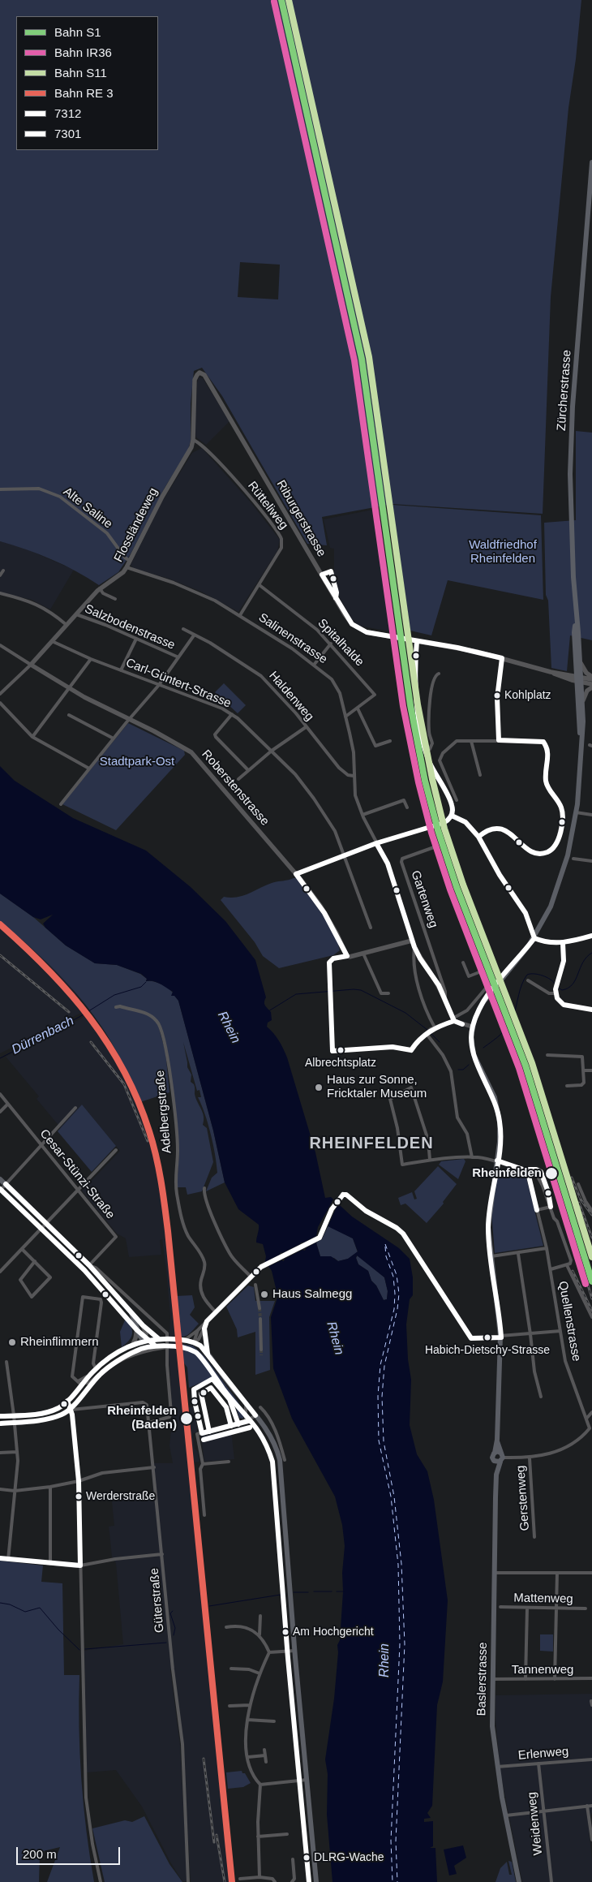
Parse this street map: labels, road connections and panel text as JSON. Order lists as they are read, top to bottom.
{
  "streets": {
    "main road": ["Zürcherstrasse", "Baslerstrasse"],
    "street": [
      "Rütteliweg",
      "Alte Saline",
      "Riburgerstrasse",
      "Flossländeweg",
      "Salzbodenstrasse",
      "Salinenstrasse",
      "Spitalhalde",
      "Carl-Güntert-Strasse",
      "Haldenweg",
      "Roberstenstrasse",
      "Gartenweg",
      "Adelbergstraße",
      "Cesar-Stünzi-Straße",
      "Quellenstrasse",
      "Gerstenweg",
      "Mattenweg",
      "Güterstraße",
      "Tannenweg",
      "Erlenweg",
      "Weidenweg"
    ]
  },
  "crossings": [
    ["Zürcherstrasse", "Riburgerstrasse"],
    ["Rütteliweg", "Flossländeweg"],
    ["Rütteliweg", "Salinenstrasse"],
    ["Rütteliweg", "Spitalhalde"],
    ["Alte Saline", "Flossländeweg"],
    ["Riburgerstrasse", "Flossländeweg"],
    ["Flossländeweg", "Salzbodenstrasse"],
    ["Flossländeweg", "Salinenstrasse"],
    ["Flossländeweg", "Carl-Güntert-Strasse"],
    ["Flossländeweg", "Roberstenstrasse"],
    ["Salinenstrasse", "Spitalhalde"],
    ["Salinenstrasse", "Haldenweg"],
    ["Salinenstrasse", "Gartenweg"],
    ["Tannenweg", "Baslerstrasse"],
    ["Baslerstrasse", "Erlenweg"],
    ["Erlenweg", "Weidenweg"]
  ],
  "districts": ["RHEINFELDEN"],
  "water": ["Rhein", "Dürrenbach"],
  "parks": ["Waldfriedhof Rheinfelden", "Stadtpark-Ost"],
  "places": [
    "Kohlplatz",
    "Albrechtsplatz",
    "Haus zur Sonne, Fricktaler Museum",
    "Rheinfelden",
    "Haus Salmegg",
    "Habich-Dietschy-Strasse",
    "Rheinflimmern",
    "Rheinfelden (Baden)",
    "Werderstraße",
    "Am Hochgericht",
    "DLRG-Wache"
  ],
  "lines": [
    "rail line S1",
    "rail line S11",
    "rail line IR36",
    "transit line 7312",
    "transit line 7301"
  ],
  "legend": [
    "Bahn S1",
    "Bahn IR36",
    "Bahn S11",
    "Bahn RE 3",
    "7312",
    "7301"
  ],
  "scale_bar": "200 m"
}
